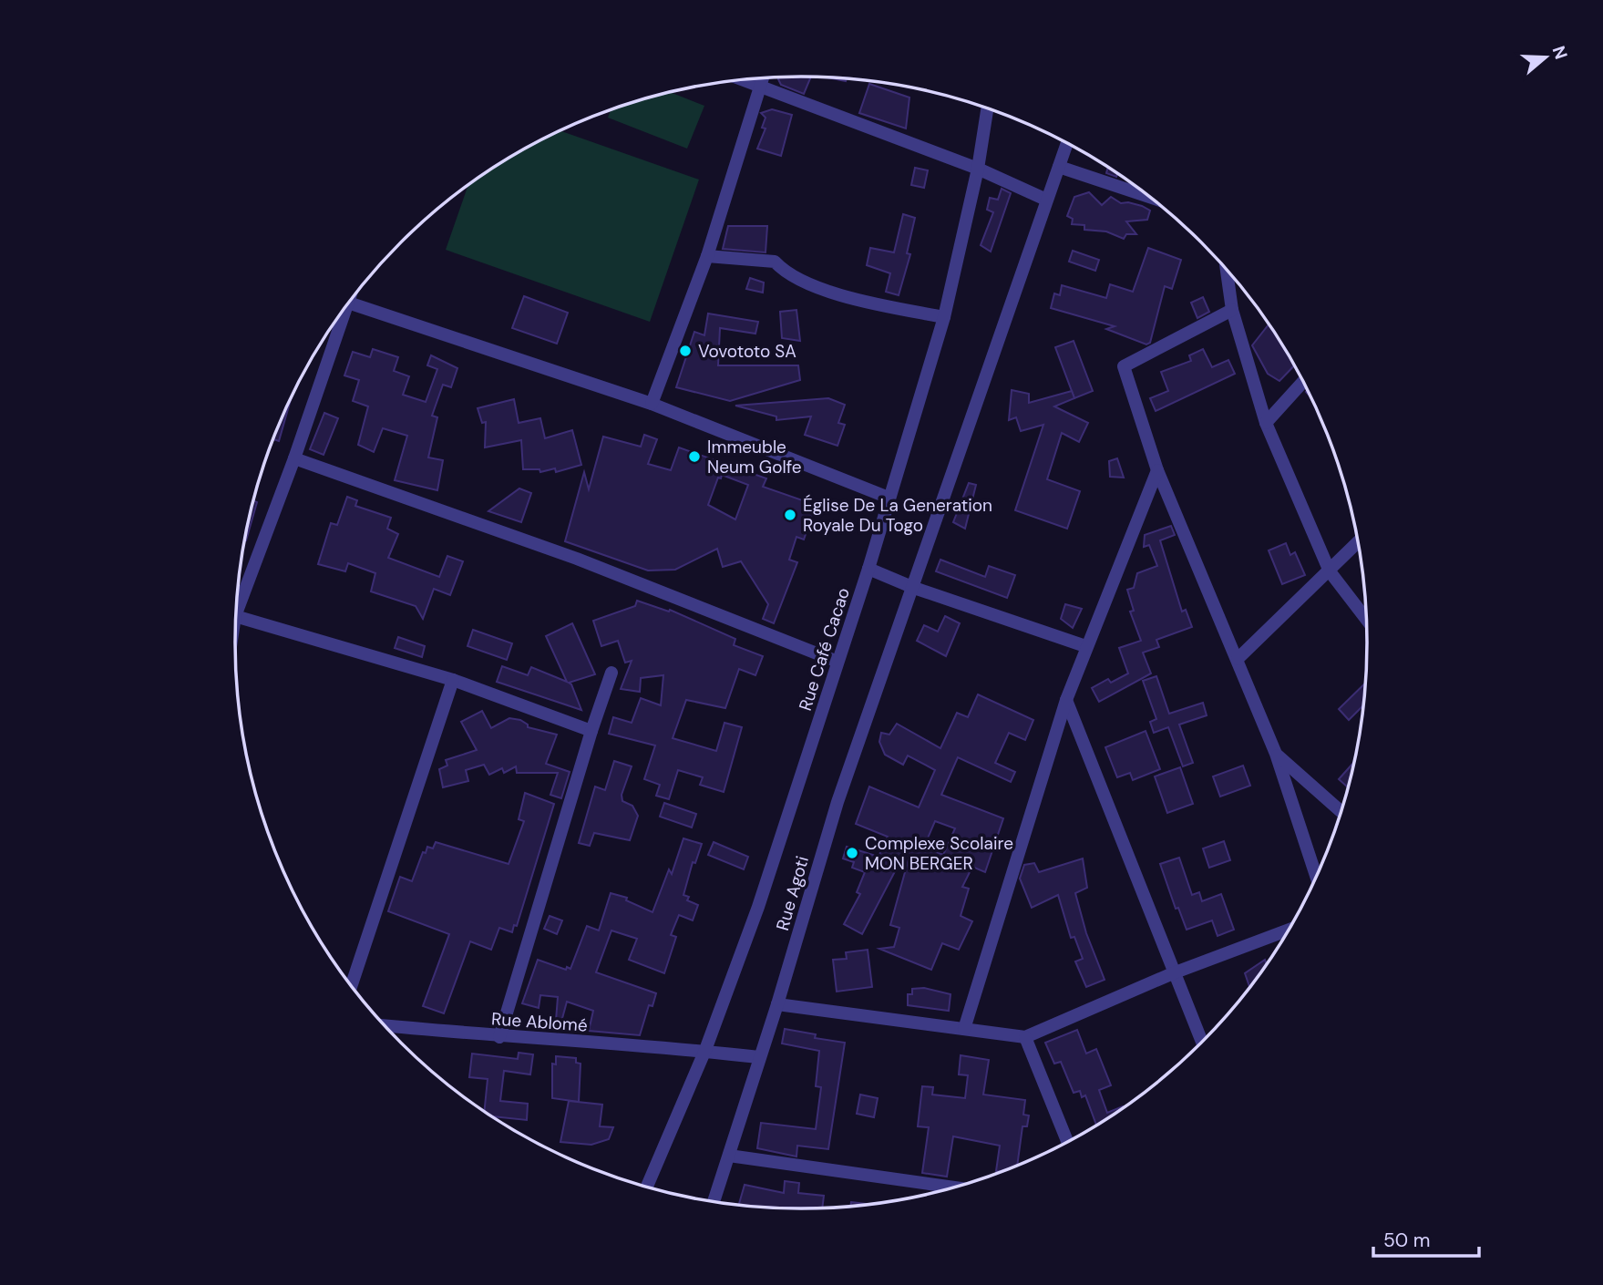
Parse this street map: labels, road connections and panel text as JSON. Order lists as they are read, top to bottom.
{
  "streets": {
    "street": ["Rue Café Cacao", "Rue Agoti", "Rue Ablomé"]
  },
  "crossings": [
    ["Rue Café Cacao", "Rue Ablomé"],
    ["Rue Agoti", "Rue Ablomé"]
  ],
  "places": [
    "Vovototo SA",
    "Immeuble Neum Golfe",
    "Église De La Generation Royale Du Togo",
    "Complexe Scolaire MON BERGER"
  ],
  "scale_bar": "50 m",
  "north": "right"
}
